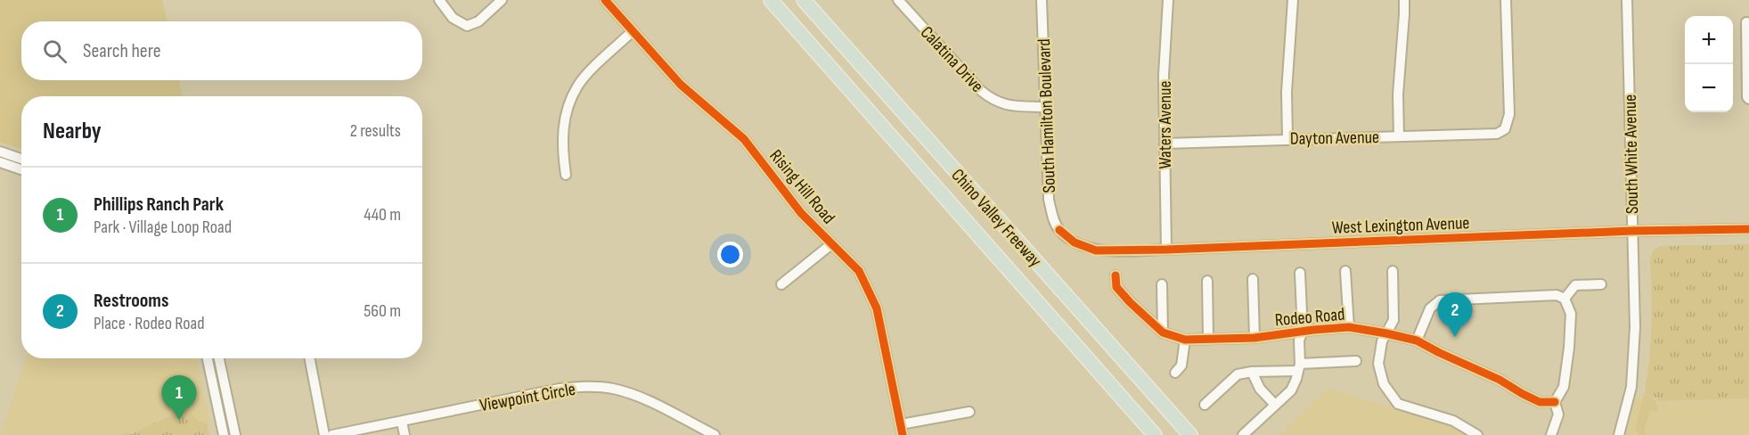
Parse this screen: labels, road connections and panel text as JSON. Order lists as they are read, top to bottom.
{
  "streets": {
    "highway": ["Chino Valley Freeway"],
    "street": [
      "Calatina Drive",
      "South Hamilton Boulevard",
      "Waters Avenue",
      "Dayton Avenue",
      "South White Avenue",
      "Rising Hill Road",
      "West Lexington Avenue",
      "Rodeo Road",
      "Viewpoint Circle"
    ]
  },
  "crossings": [
    ["Calatina Drive", "South Hamilton Boulevard"],
    ["South Hamilton Boulevard", "West Lexington Avenue"],
    ["Waters Avenue", "Dayton Avenue"],
    ["Waters Avenue", "West Lexington Avenue"],
    ["South White Avenue", "West Lexington Avenue"]
  ],
  "page": {
    "map_buttons": ["+", "−"],
    "search": "Search here",
    "heading": ["Nearby", "2 results"],
    "list": [
      {
        "mark": "1",
        "name": "Phillips Ranch Park",
        "note": "Park · Village Loop Road",
        "value": "440 m"
      },
      {
        "mark": "2",
        "name": "Restrooms",
        "note": "Place · Rodeo Road",
        "value": "560 m"
      }
    ],
    "pins": ["2", "1"]
  }
}
